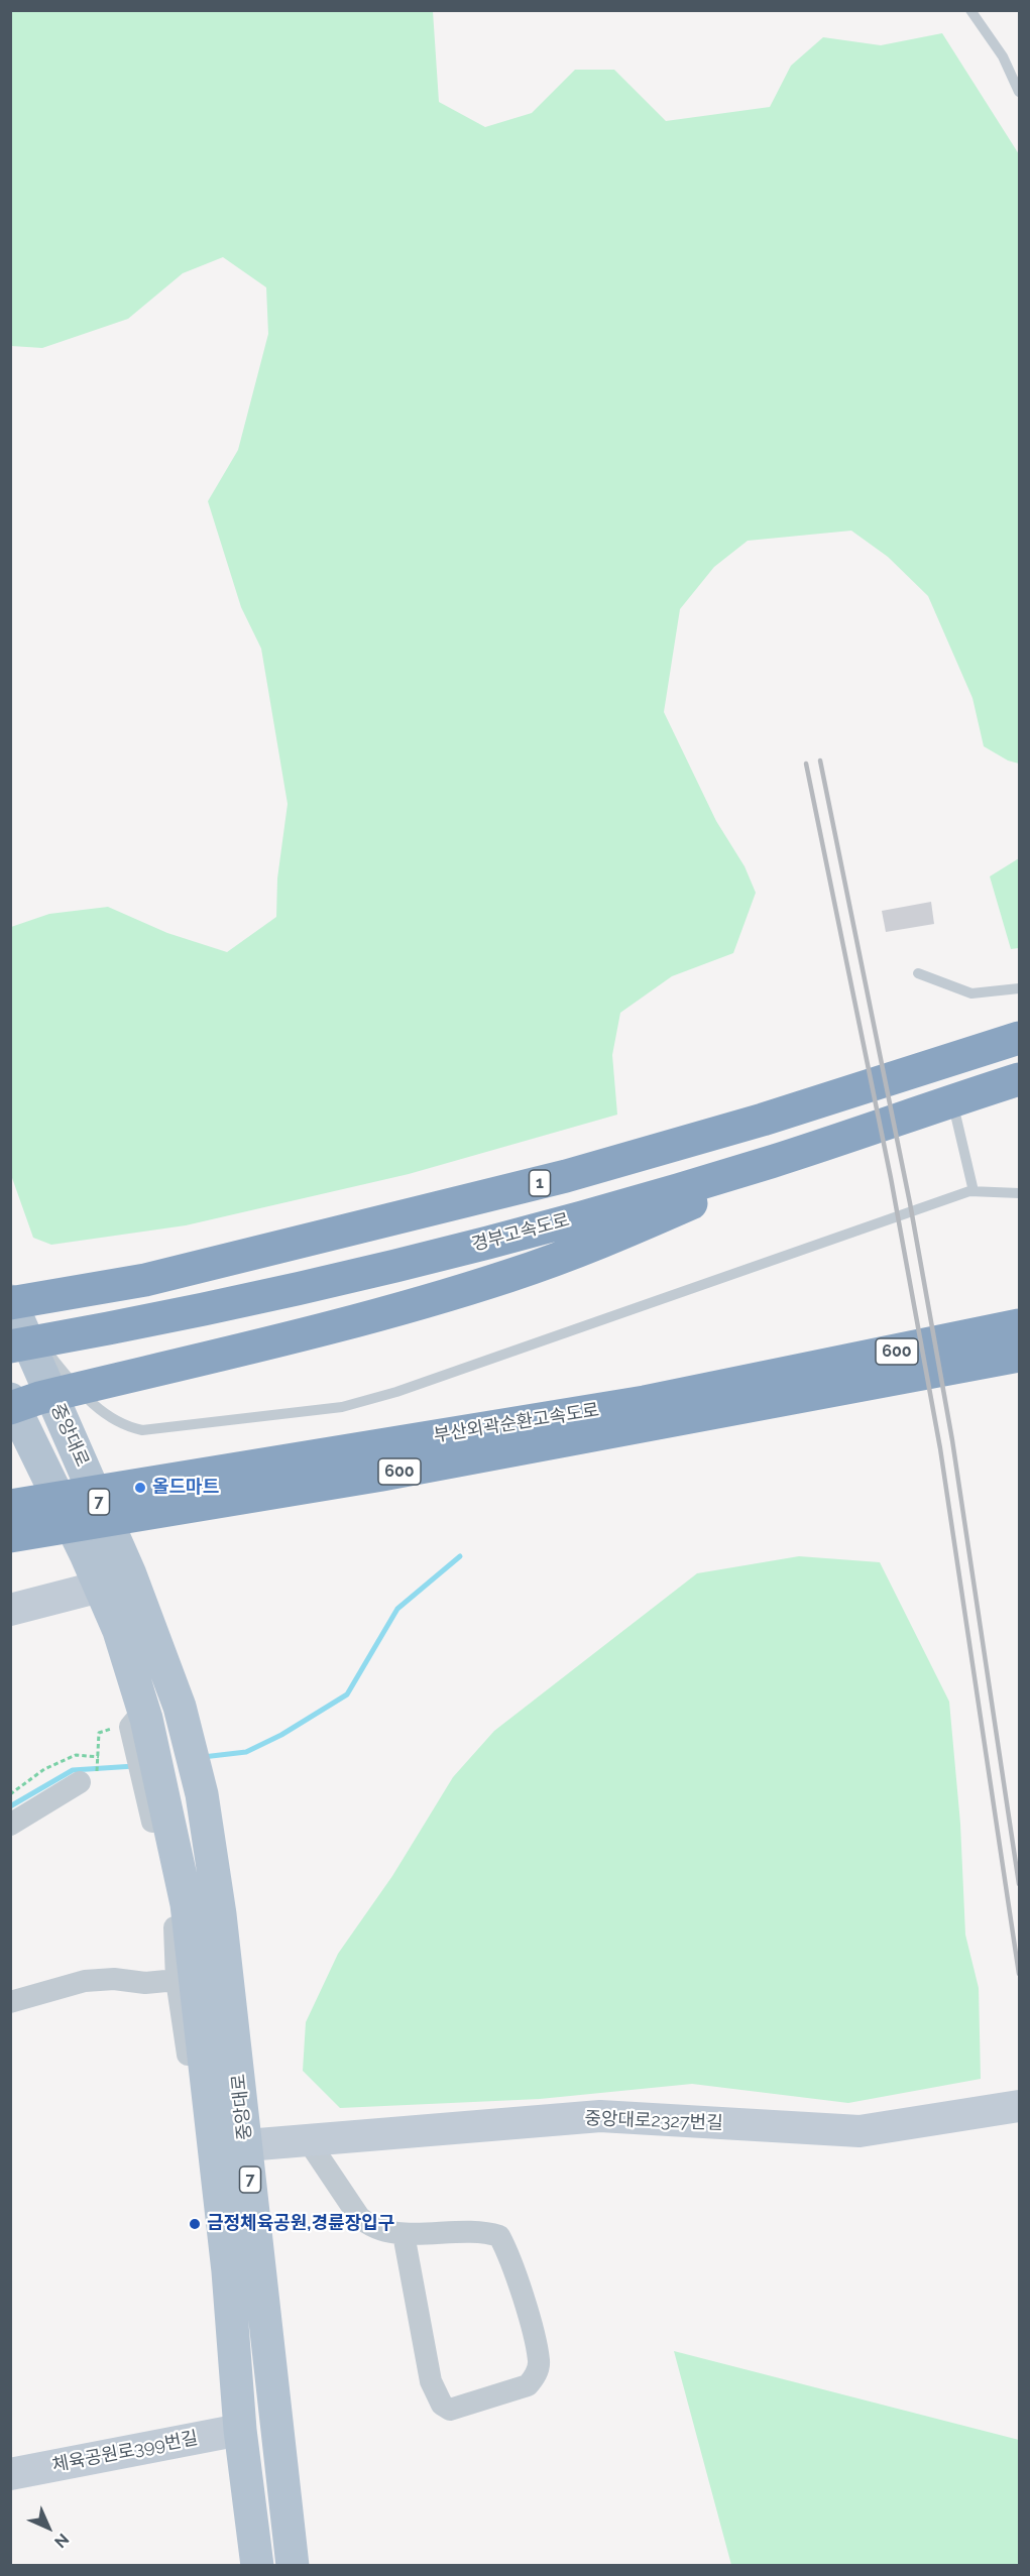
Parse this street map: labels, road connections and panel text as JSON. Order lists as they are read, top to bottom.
{
  "streets": {
    "highway": [
      "1",
      "경부고속도로",
      "600",
      "부산외곽순환고속도로"
    ],
    "main road": ["중앙대로", "7"],
    "street": ["중앙대로2327번길", "체육공원로399번길"]
  },
  "crossings": [
    ["1", "중앙대로"],
    ["중앙대로", "7"],
    ["중앙대로", "중앙대로2327번길"],
    ["중앙대로", "체육공원로399번길"]
  ],
  "places": ["올드마트", "금정체육공원,경륜장입구"],
  "north": "bottom right"
}
